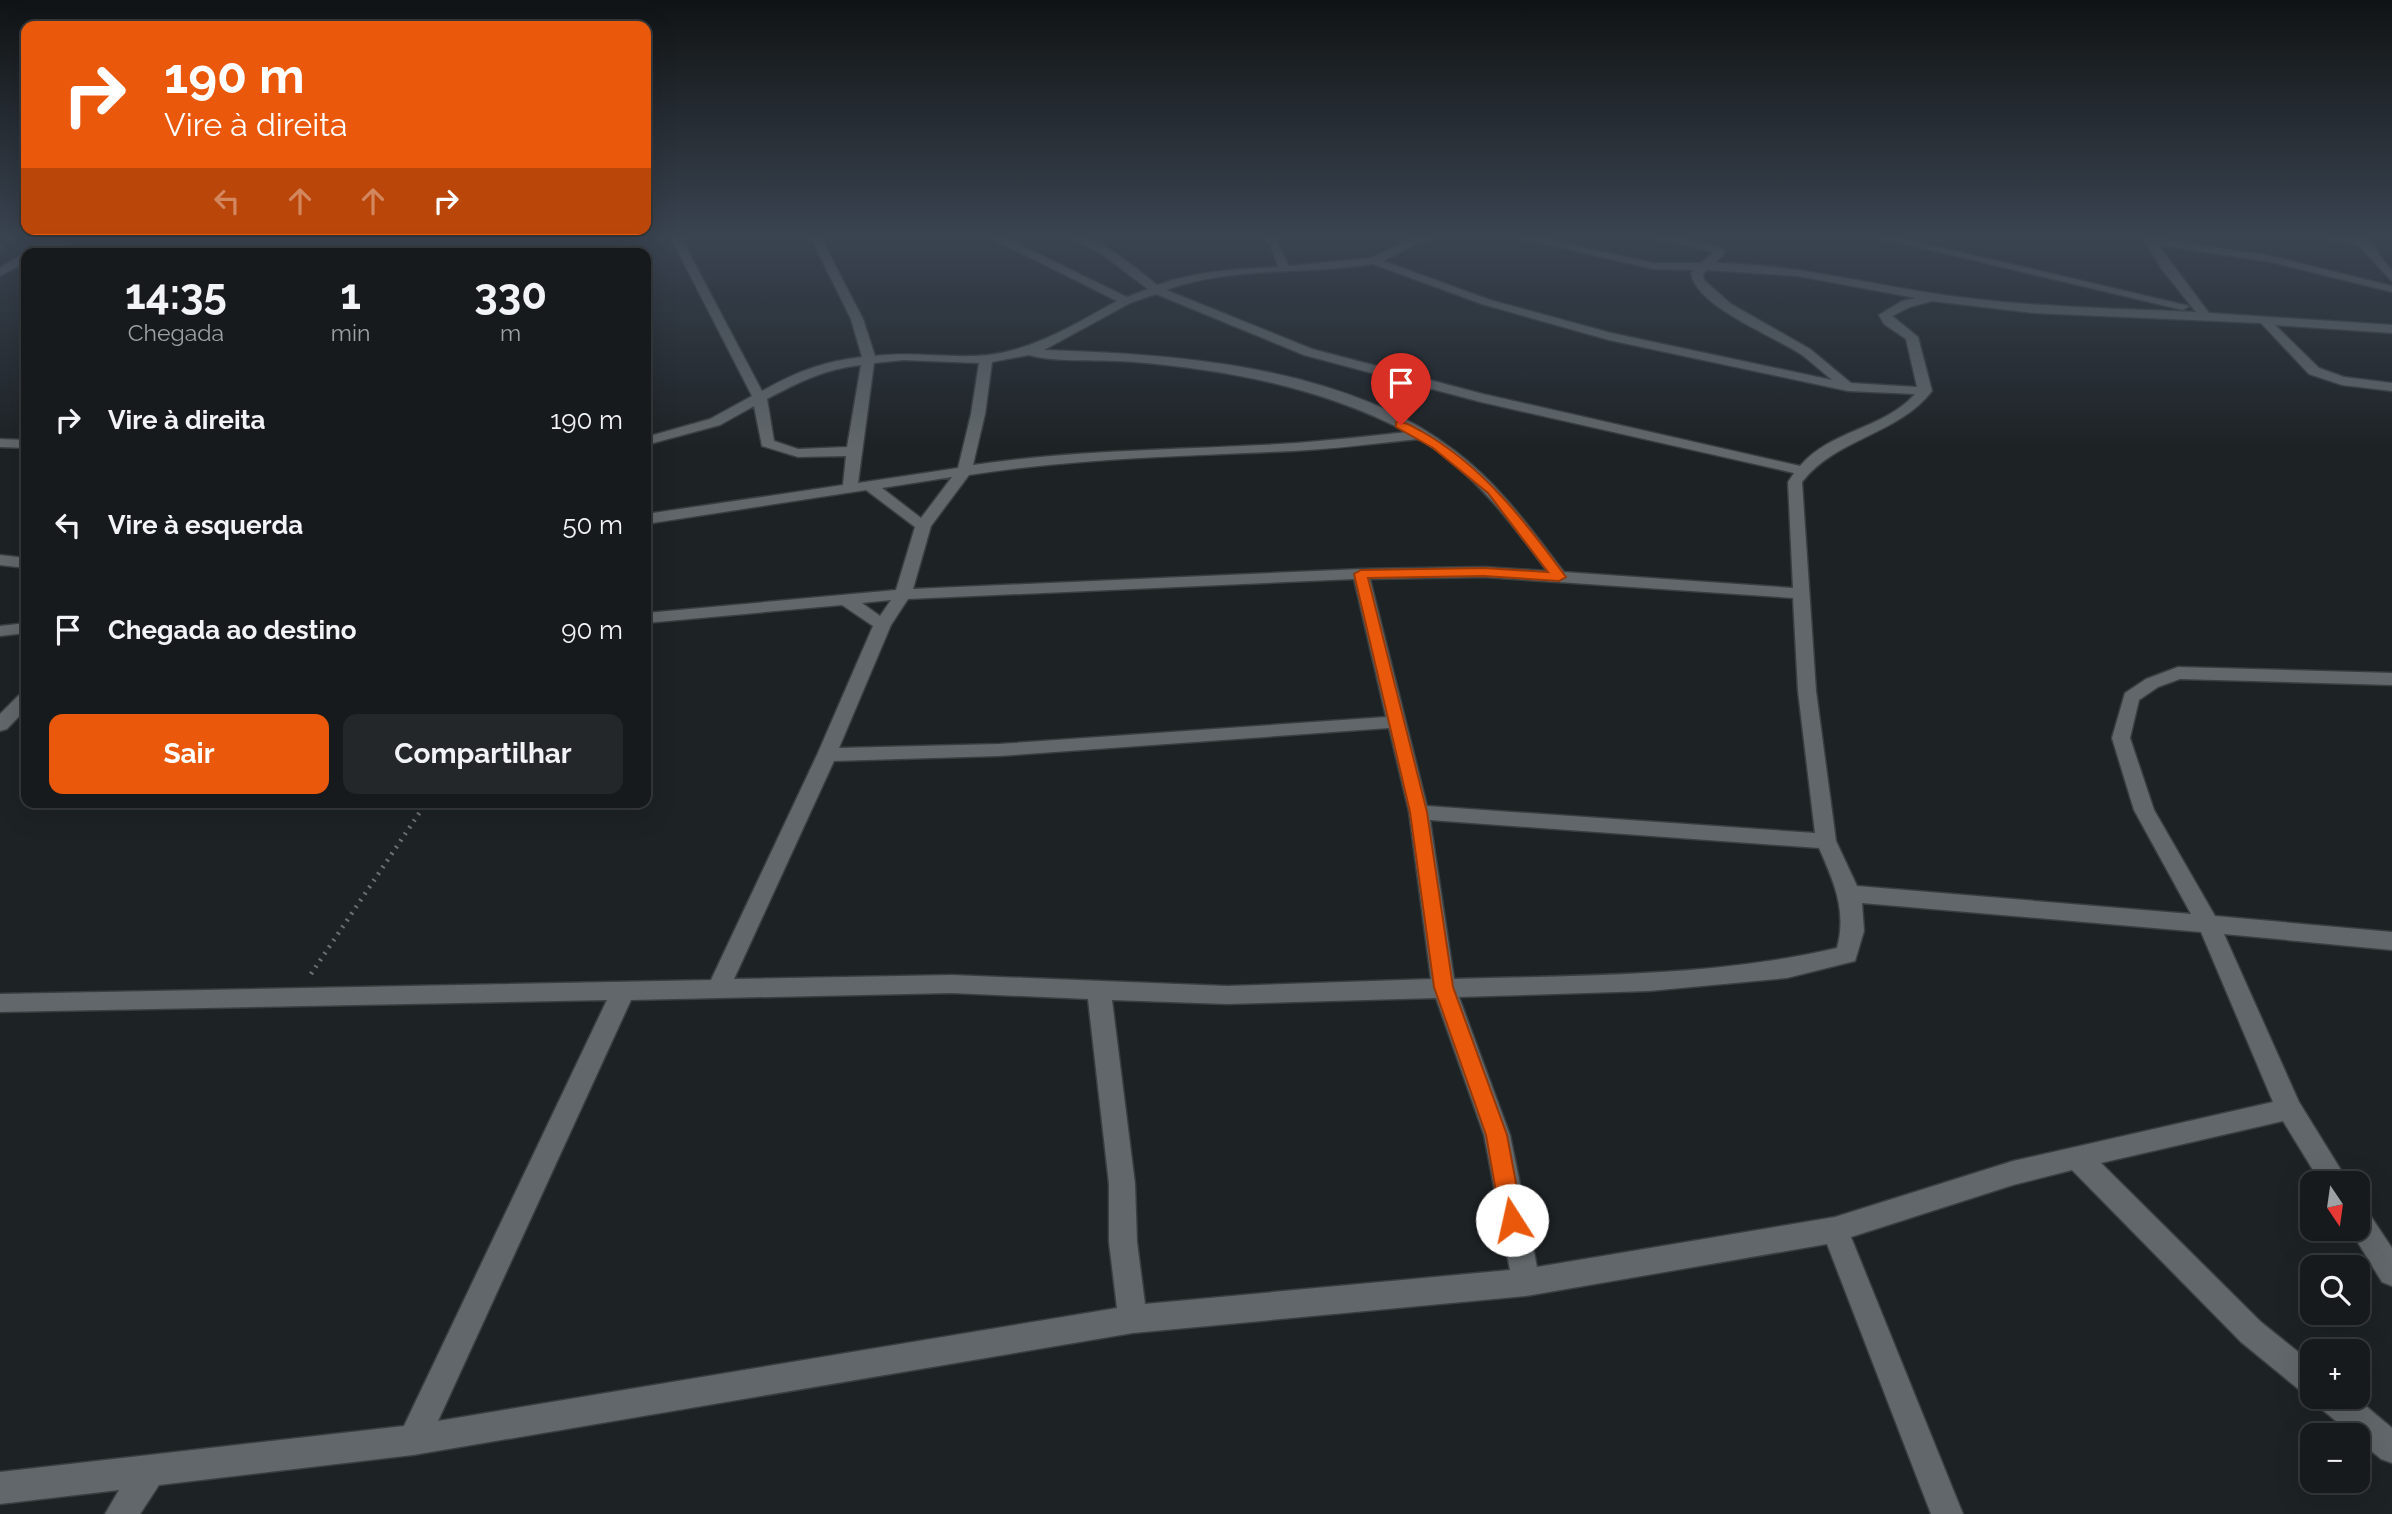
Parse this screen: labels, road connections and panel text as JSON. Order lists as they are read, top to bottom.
{
  "north": "bottom",
  "page": {
    "turn": ["190 m", "Vire à direita"],
    "eta": [
      "14:35",
      "Chegada",
      "1",
      "min",
      "330",
      "m"
    ],
    "list": [
      {
        "name": "Vire à direita",
        "value": "190 m"
      },
      {
        "name": "Vire à esquerda",
        "value": "50 m"
      },
      {
        "name": "Chegada ao destino",
        "value": "90 m"
      }
    ],
    "buttons": ["Sair", "Compartilhar"],
    "map_buttons": ["+", "−"]
  }
}
